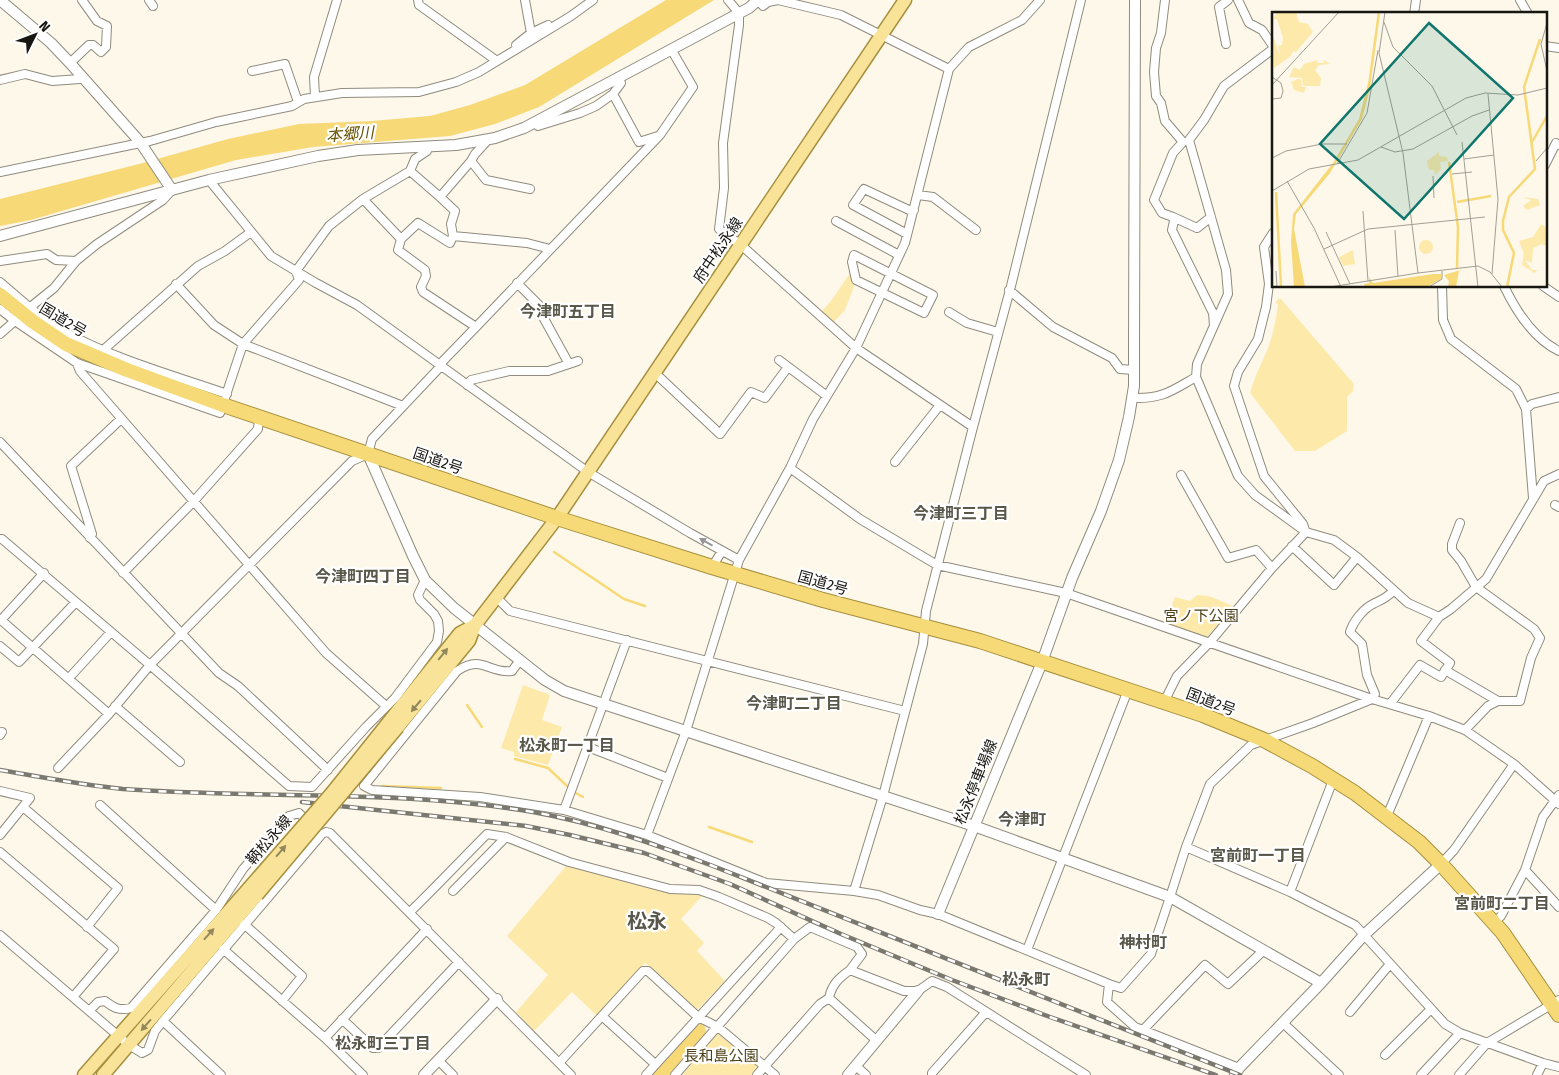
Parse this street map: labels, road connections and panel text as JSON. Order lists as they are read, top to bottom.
{
  "streets": {
    "highway": ["国道2号"],
    "main road": ["府中松永線", "鞆松永線"],
    "street": ["松永停車場線"]
  },
  "crossings": [
    ["府中松永線", "国道2号"],
    ["府中松永線", "鞆松永線"],
    ["国道2号", "松永停車場線"],
    ["国道2号", "鞆松永線"]
  ],
  "districts": [
    "今津町五丁目",
    "今津町三丁目",
    "今津町四丁目",
    "今津町二丁目",
    "松永町一丁目",
    "今津町",
    "宮前町一丁目",
    "宮前町二丁目",
    "松永",
    "神村町",
    "松永町",
    "松永町三丁目"
  ],
  "water": ["本郷川"],
  "parks": ["宮ノ下公園", "長和島公園"],
  "north": "top right"
}
